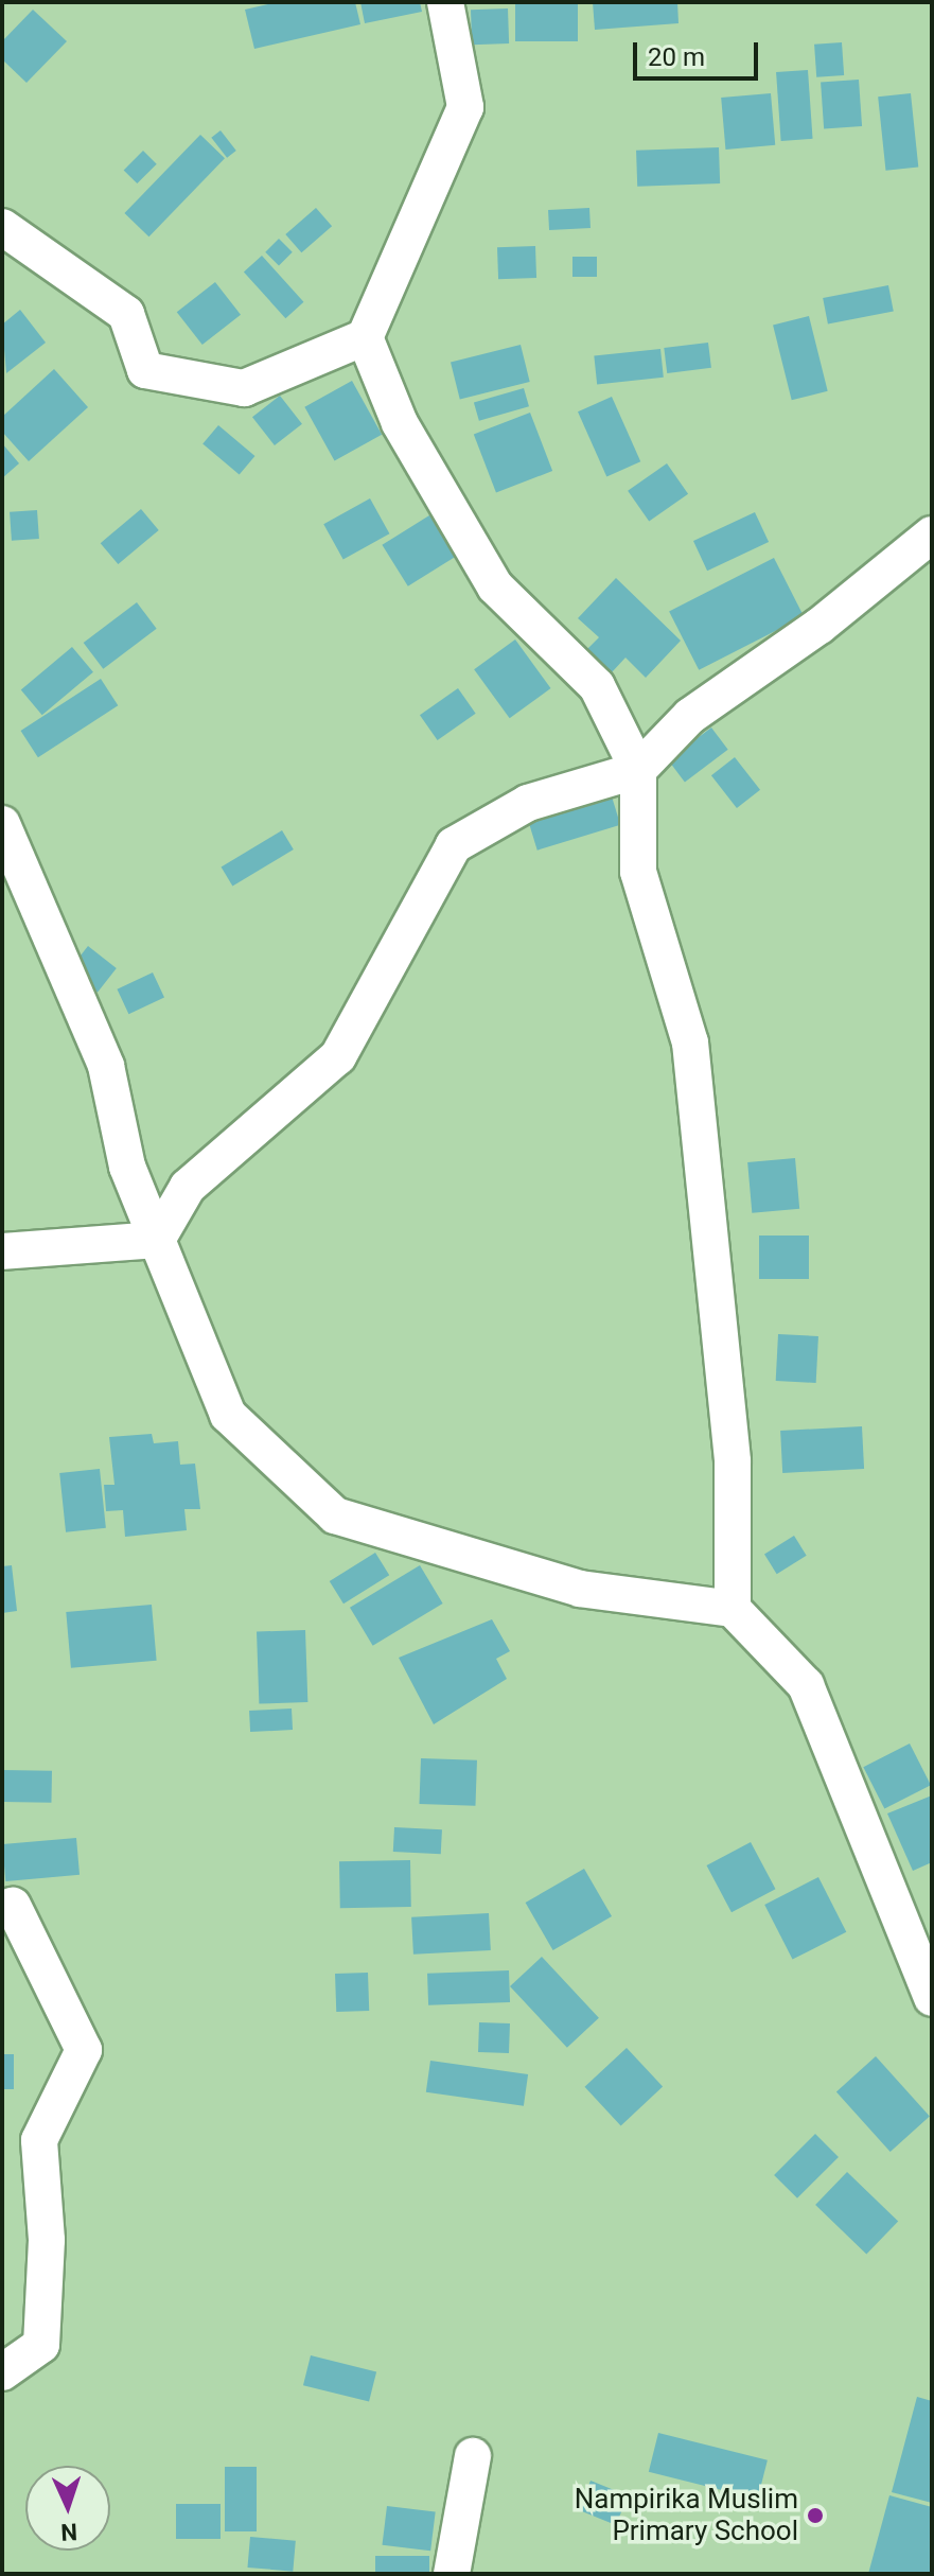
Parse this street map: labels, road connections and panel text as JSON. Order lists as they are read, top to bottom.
{
  "places": ["Nampirika Muslim Primary School"],
  "scale_bar": "20 m",
  "north": "bottom"
}
